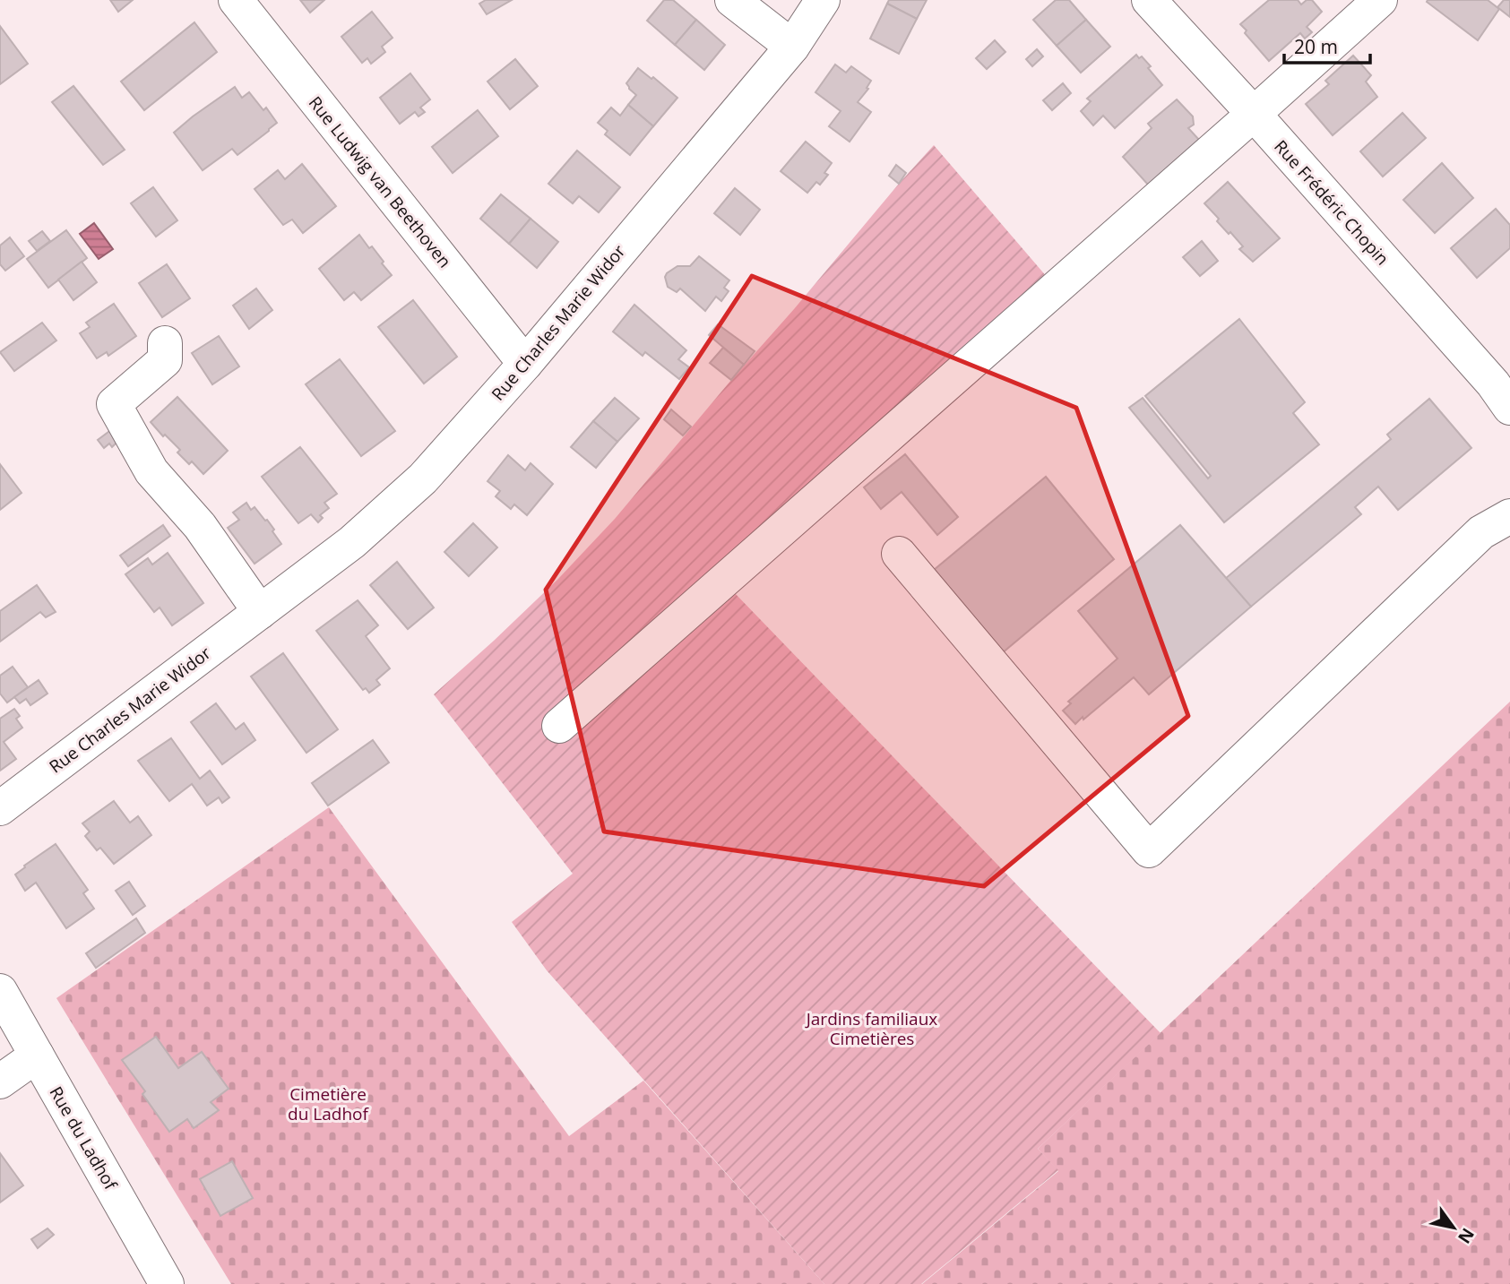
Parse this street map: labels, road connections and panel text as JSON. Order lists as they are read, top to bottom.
{
  "streets": {
    "street": [
      "Rue Ludwig van Beethoven",
      "Rue Frédéric Chopin",
      "Rue Charles Marie Widor",
      "Rue du Ladhof"
    ]
  },
  "crossings": [
    ["Rue Ludwig van Beethoven", "Rue Charles Marie Widor"]
  ],
  "parks": ["Jardins familiaux Cimetières", "Cimetière du Ladhof"],
  "scale_bar": "20 m",
  "north": "bottom right"
}
